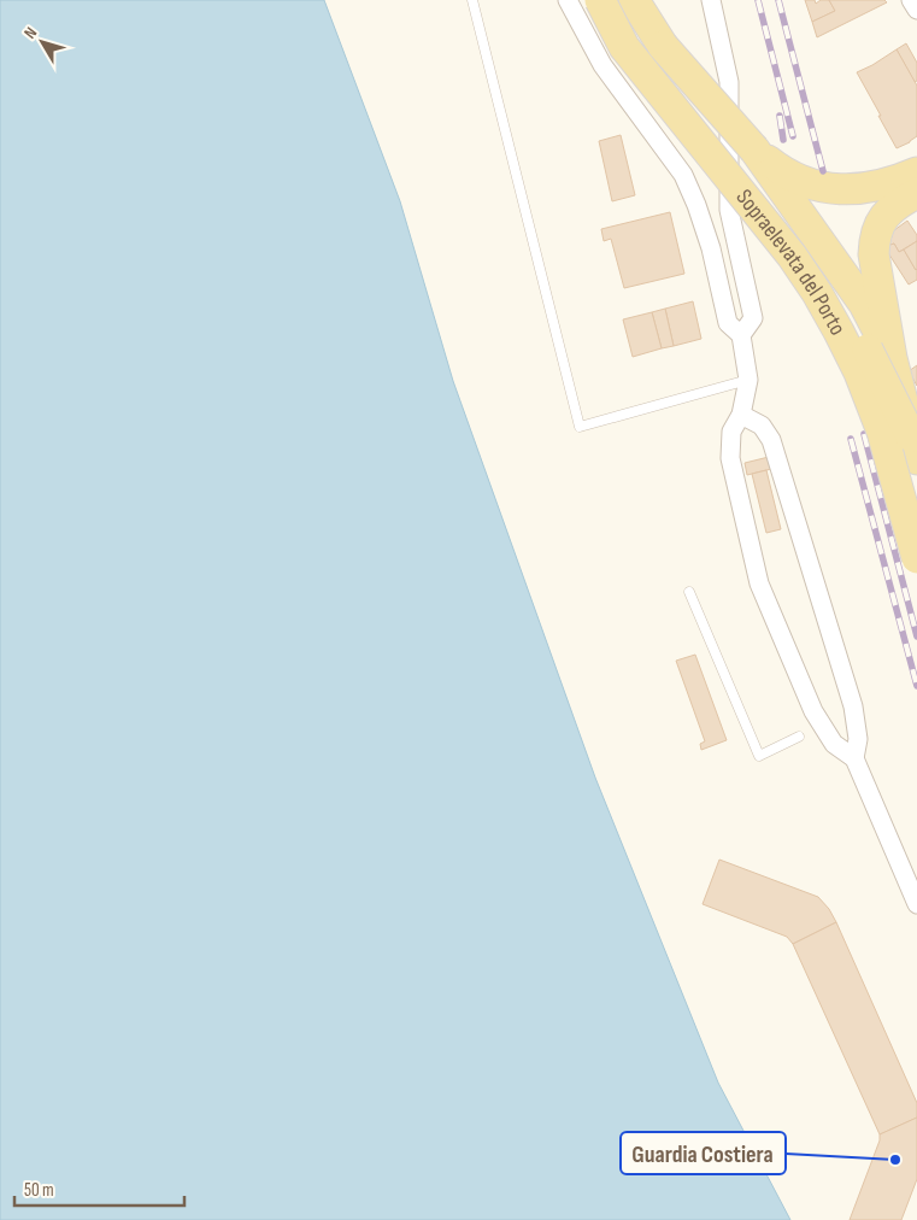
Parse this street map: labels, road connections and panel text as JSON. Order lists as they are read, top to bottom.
{
  "streets": {
    "main road": ["Sopraelevata del Porto"]
  },
  "places": ["Guardia Costiera"],
  "scale_bar": "50 m",
  "north": "top left"
}
